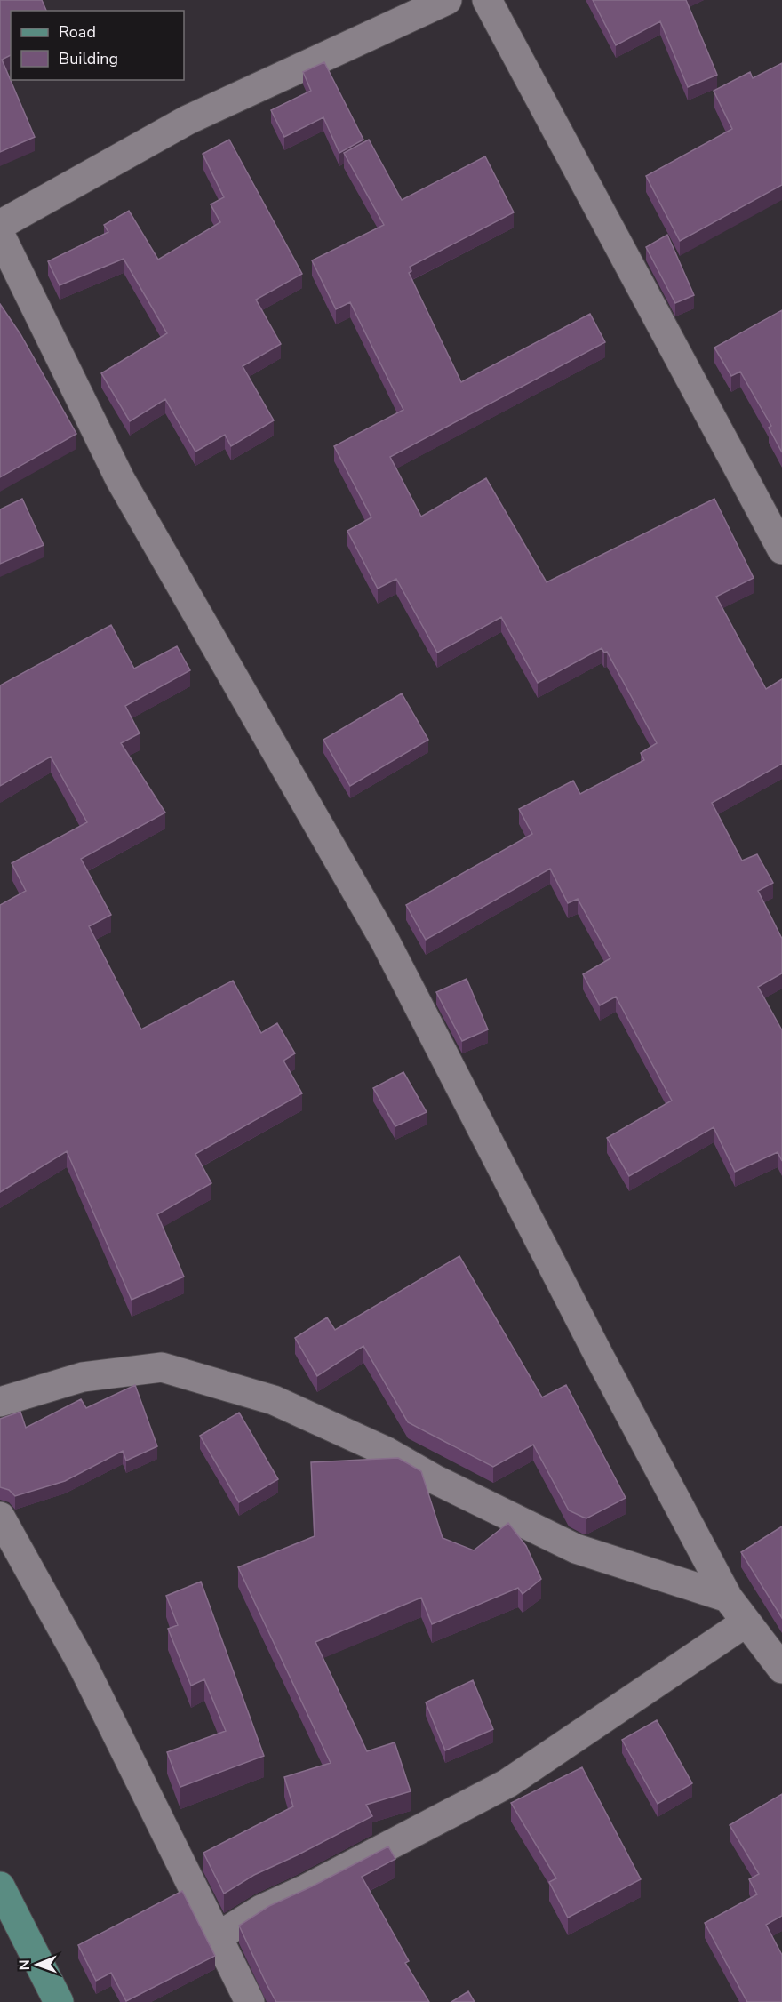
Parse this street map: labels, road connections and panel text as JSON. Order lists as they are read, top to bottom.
{
  "legend": ["Road", "Building"],
  "north": "left"
}
